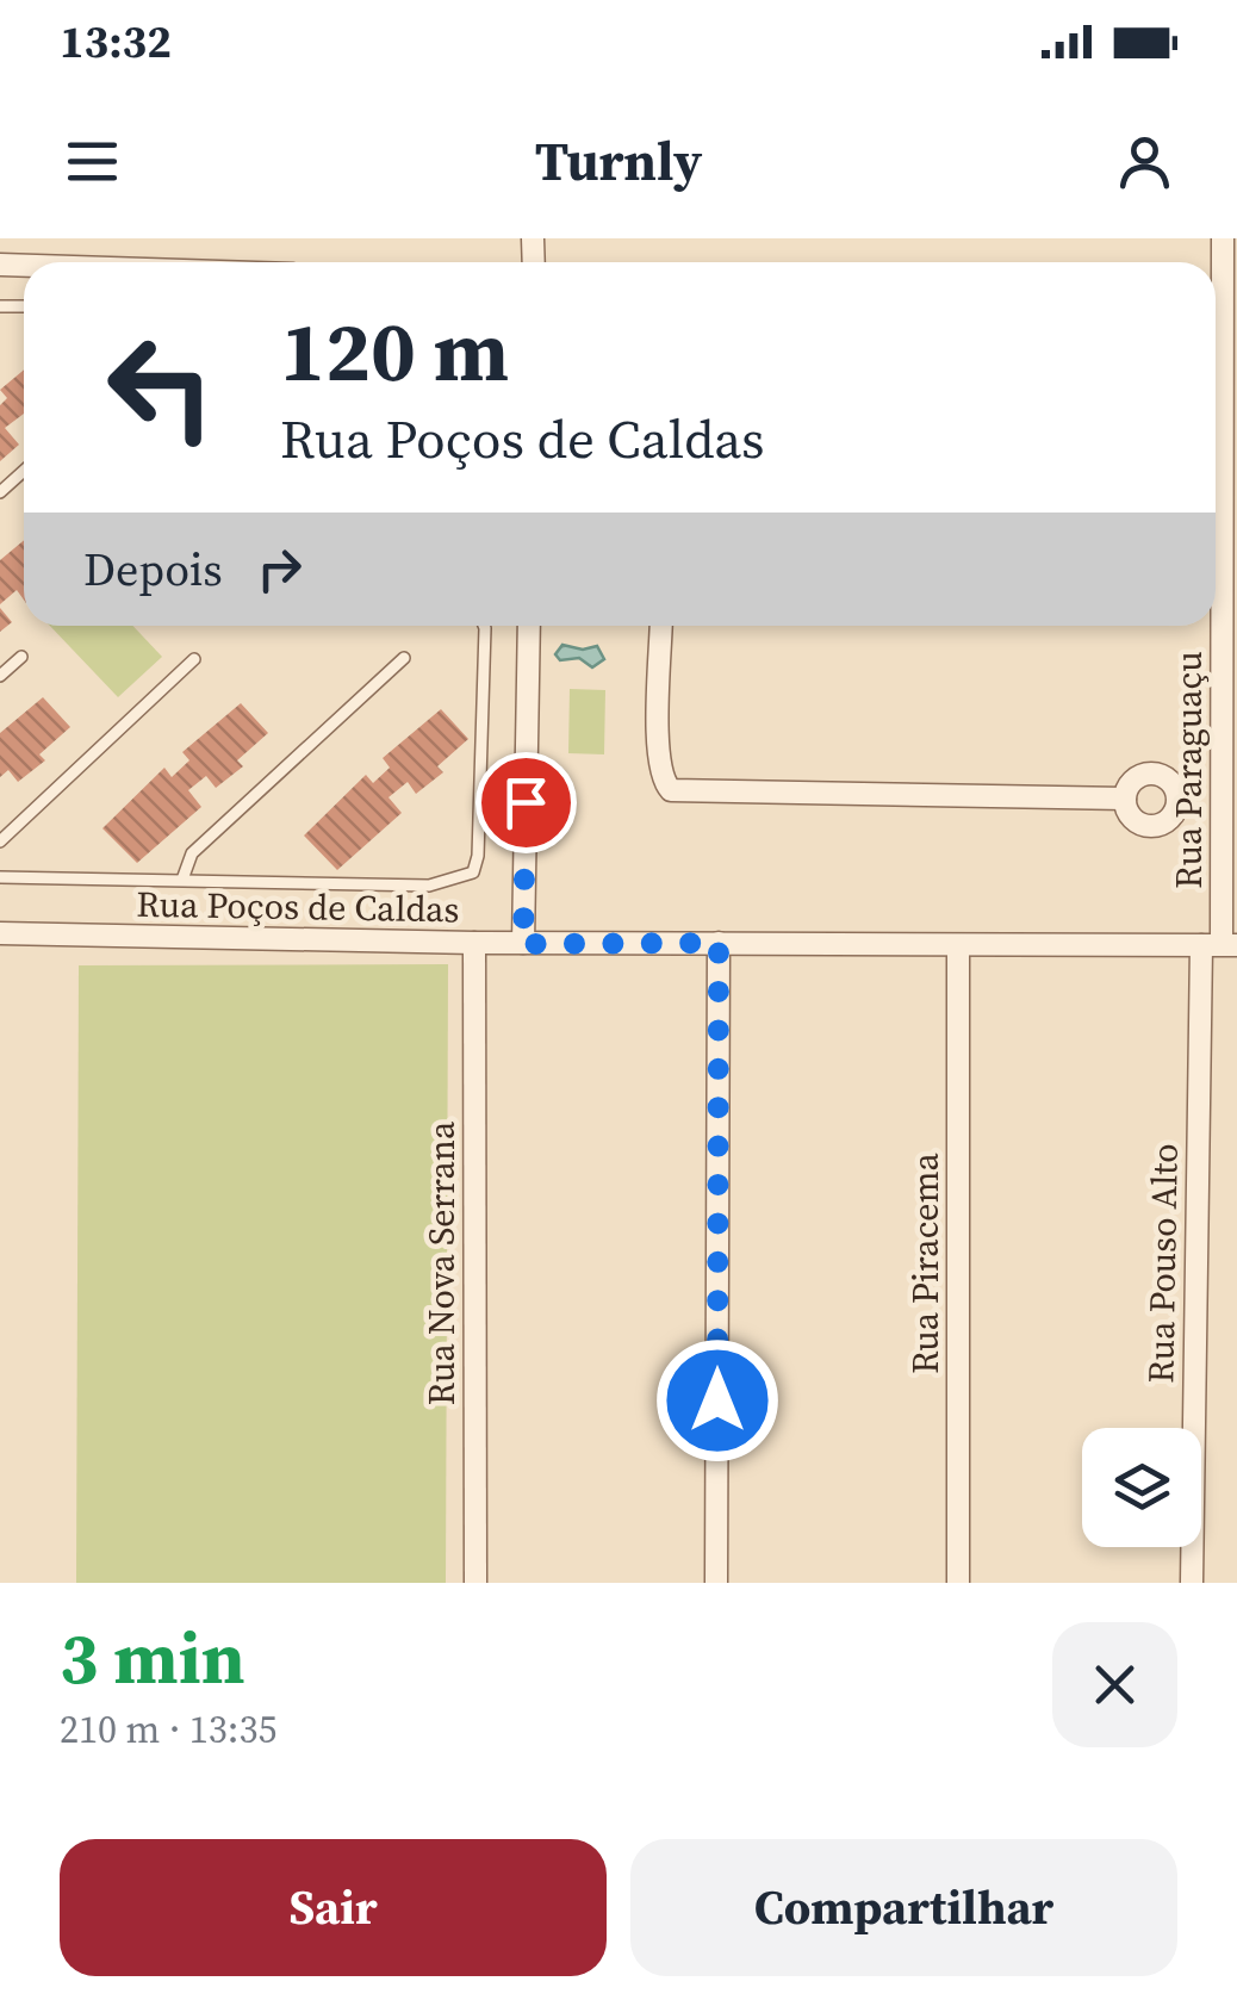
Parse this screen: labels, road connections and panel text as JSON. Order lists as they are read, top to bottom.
{
  "streets": {
    "street": [
      "Rua Paraguaçu",
      "Rua Poços de Caldas",
      "Rua Nova Serrana",
      "Rua Piracema",
      "Rua Pouso Alto"
    ]
  },
  "crossings": [
    ["Rua Paraguaçu", "Rua Poços de Caldas"],
    ["Rua Paraguaçu", "Rua Pouso Alto"],
    ["Rua Poços de Caldas", "Rua Nova Serrana"],
    ["Rua Poços de Caldas", "Rua Piracema"],
    ["Rua Poços de Caldas", "Rua Pouso Alto"]
  ],
  "page": {
    "status": "13:32",
    "header": "Turnly",
    "turn": ["120 m", "Rua Poços de Caldas"],
    "then": "Depois",
    "heading": ["3 min", "210 m · 13:35"],
    "buttons": ["Sair", "Compartilhar"]
  }
}
